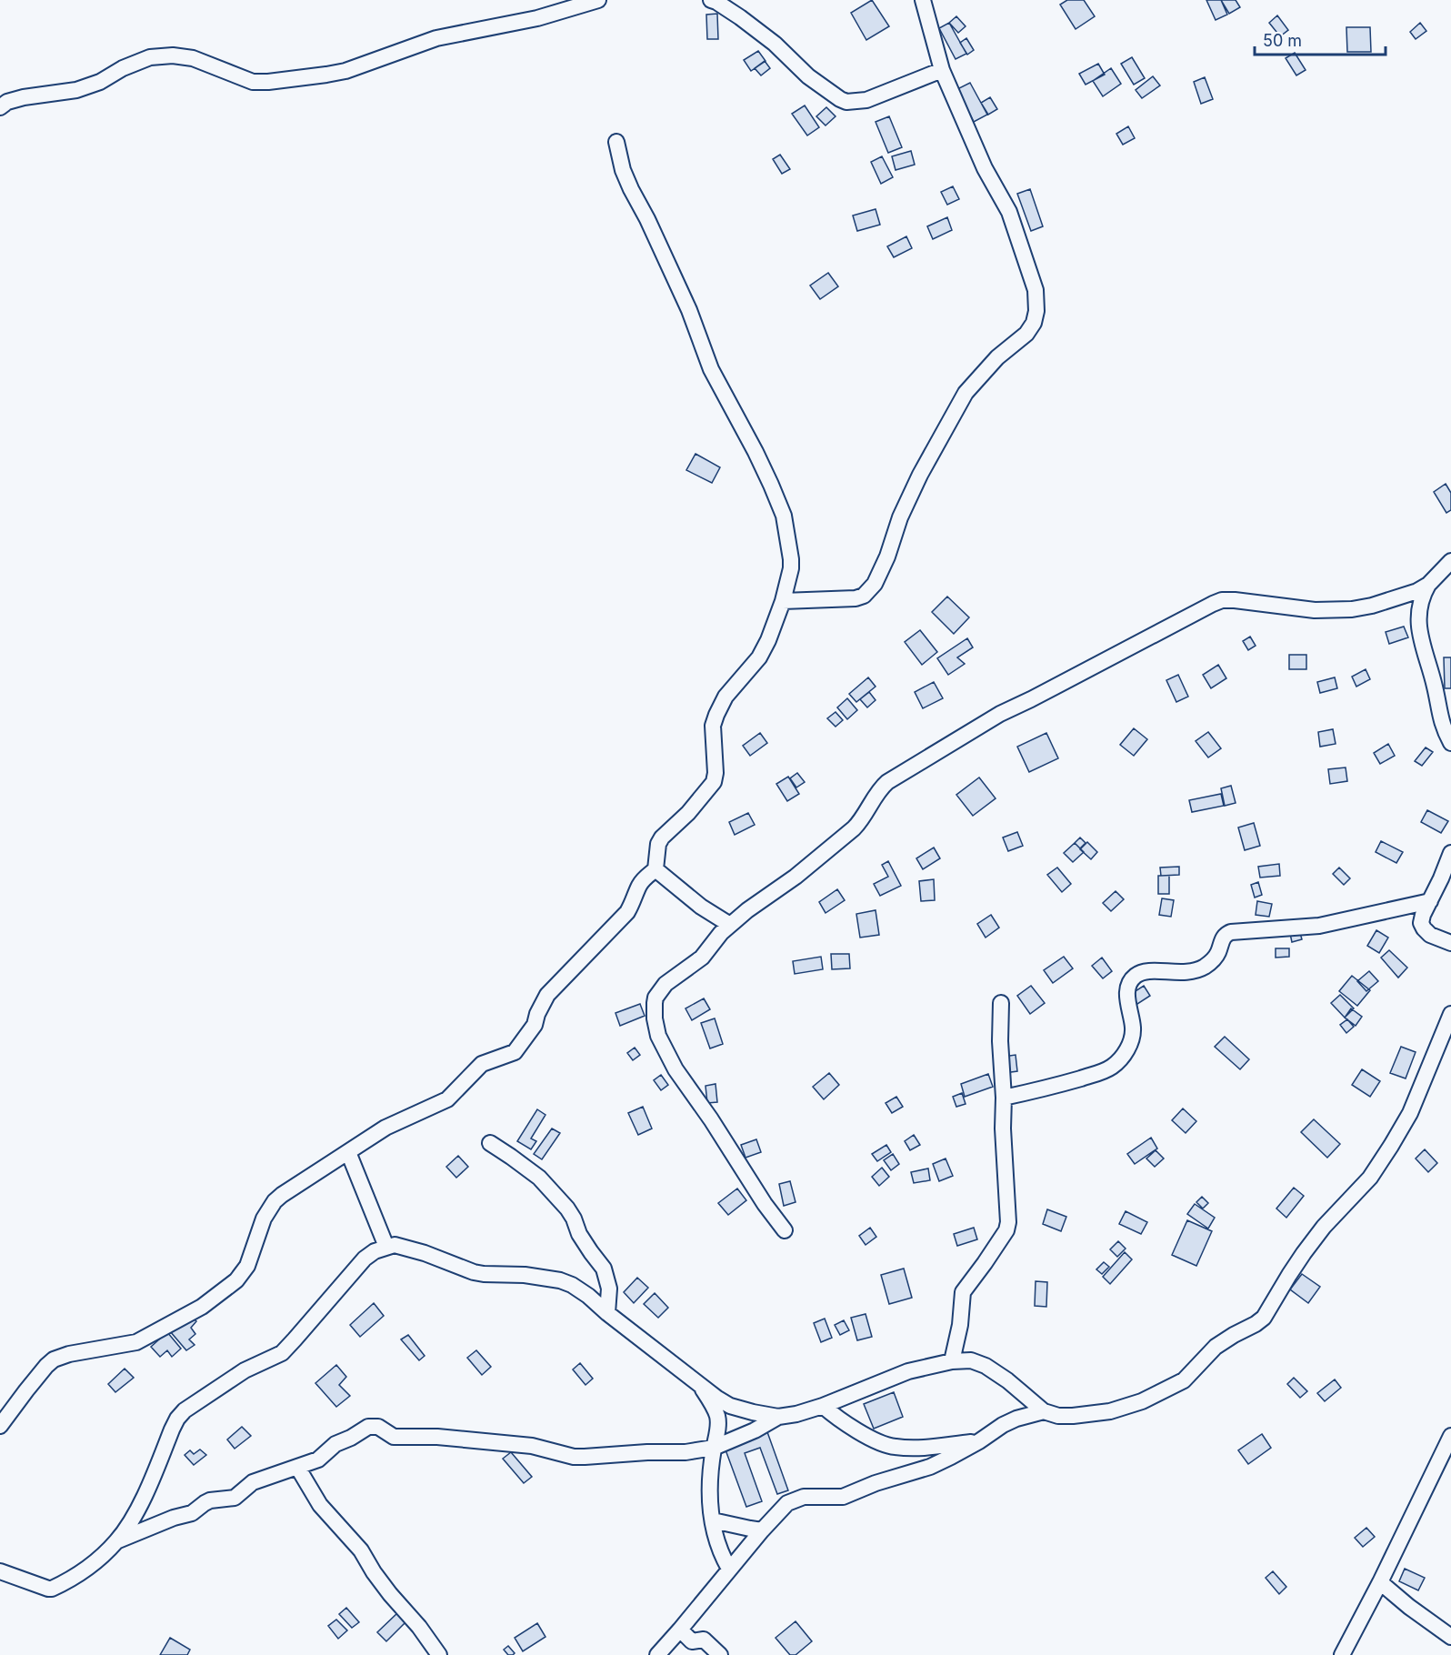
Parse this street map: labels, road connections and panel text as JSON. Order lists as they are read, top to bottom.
{
  "scale_bar": "50 m"
}
